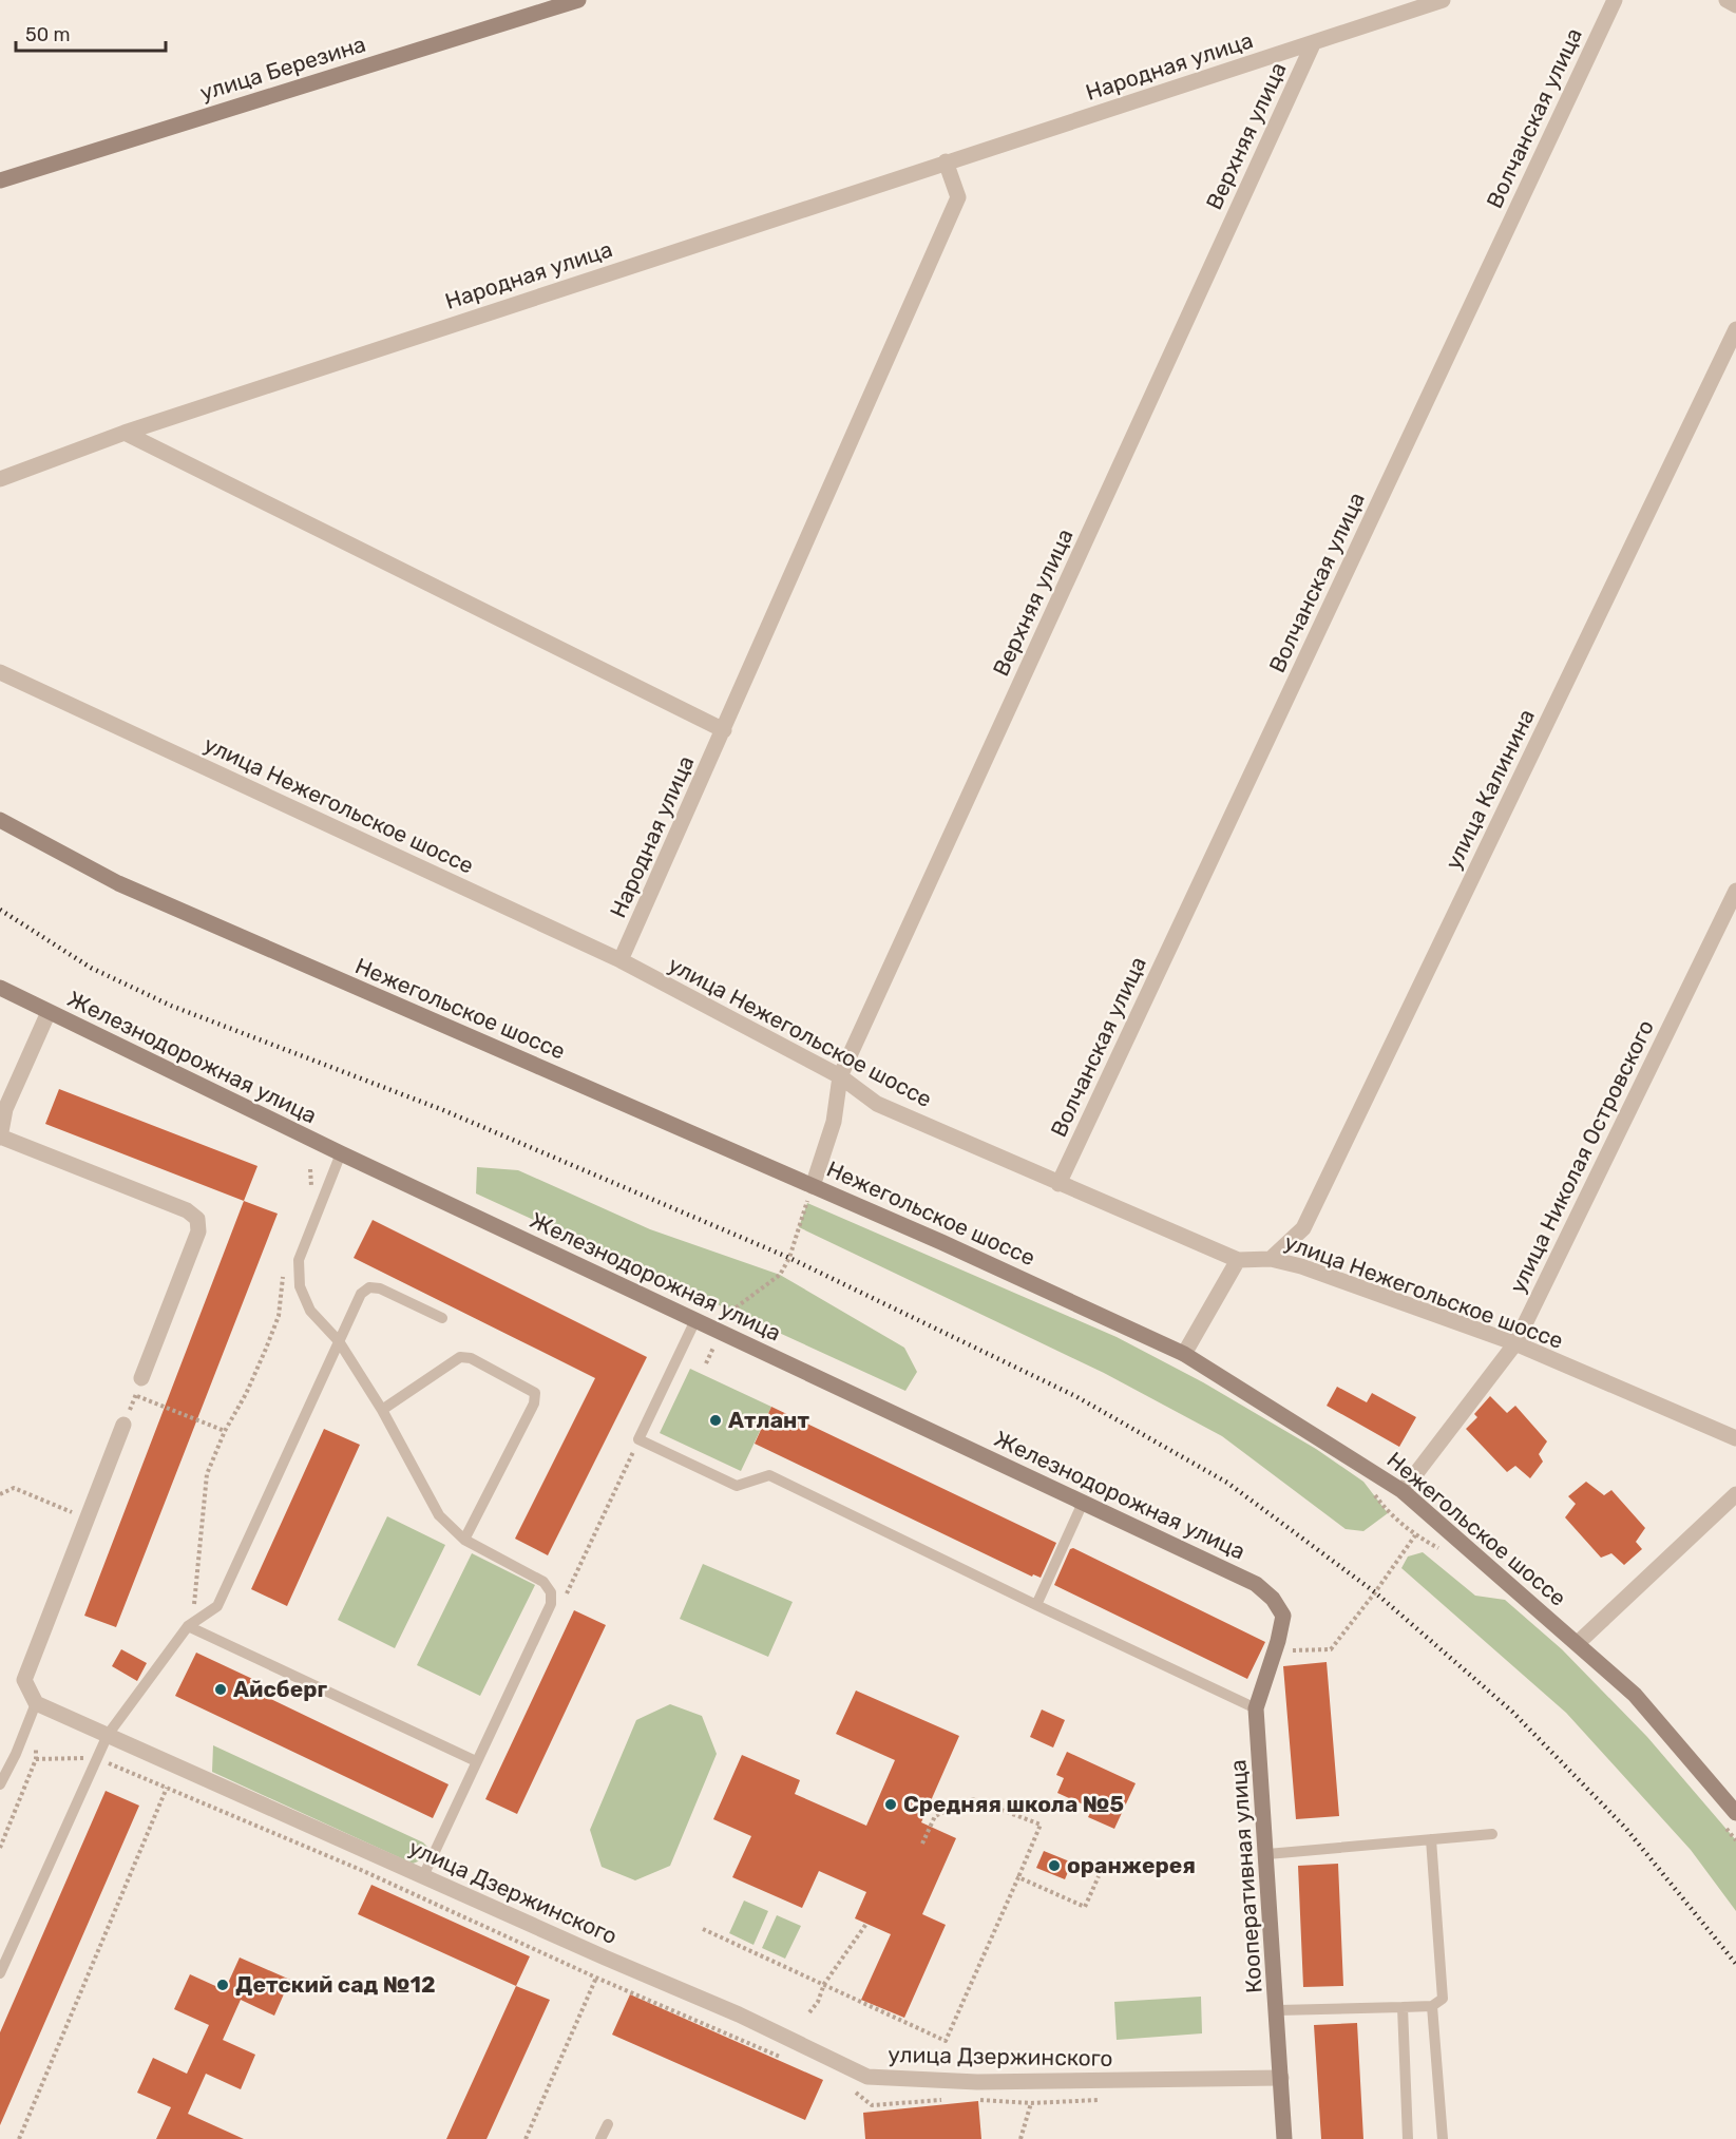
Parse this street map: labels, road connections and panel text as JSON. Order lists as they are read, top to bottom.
{
  "streets": {
    "street": [
      "Народная улица",
      "улица Березина",
      "Волчанская улица",
      "Верхняя улица",
      "улица Калинина",
      "улица Нежегольское шоссе",
      "Нежегольское шоссе",
      "Железнодорожная улица",
      "улица Николая Островского",
      "Кооперативная улица",
      "улица Дзержинского"
    ]
  },
  "crossings": [
    ["Народная улица", "Верхняя улица"],
    ["Народная улица", "улица Нежегольское шоссе"],
    ["Волчанская улица", "улица Нежегольское шоссе"],
    ["Верхняя улица", "улица Нежегольское шоссе"],
    ["Верхняя улица", "Нежегольское шоссе"],
    ["улица Калинина", "улица Нежегольское шоссе"],
    ["улица Нежегольское шоссе", "улица Николая Островского"],
    ["Нежегольское шоссе", "улица Николая Островского"],
    ["Железнодорожная улица", "Кооперативная улица"],
    ["Кооперативная улица", "улица Дзержинского"]
  ],
  "places": [
    "Атлант",
    "Айсберг",
    "Средняя школа №5",
    "оранжерея",
    "Детский сад №12"
  ],
  "scale_bar": "50 m"
}
